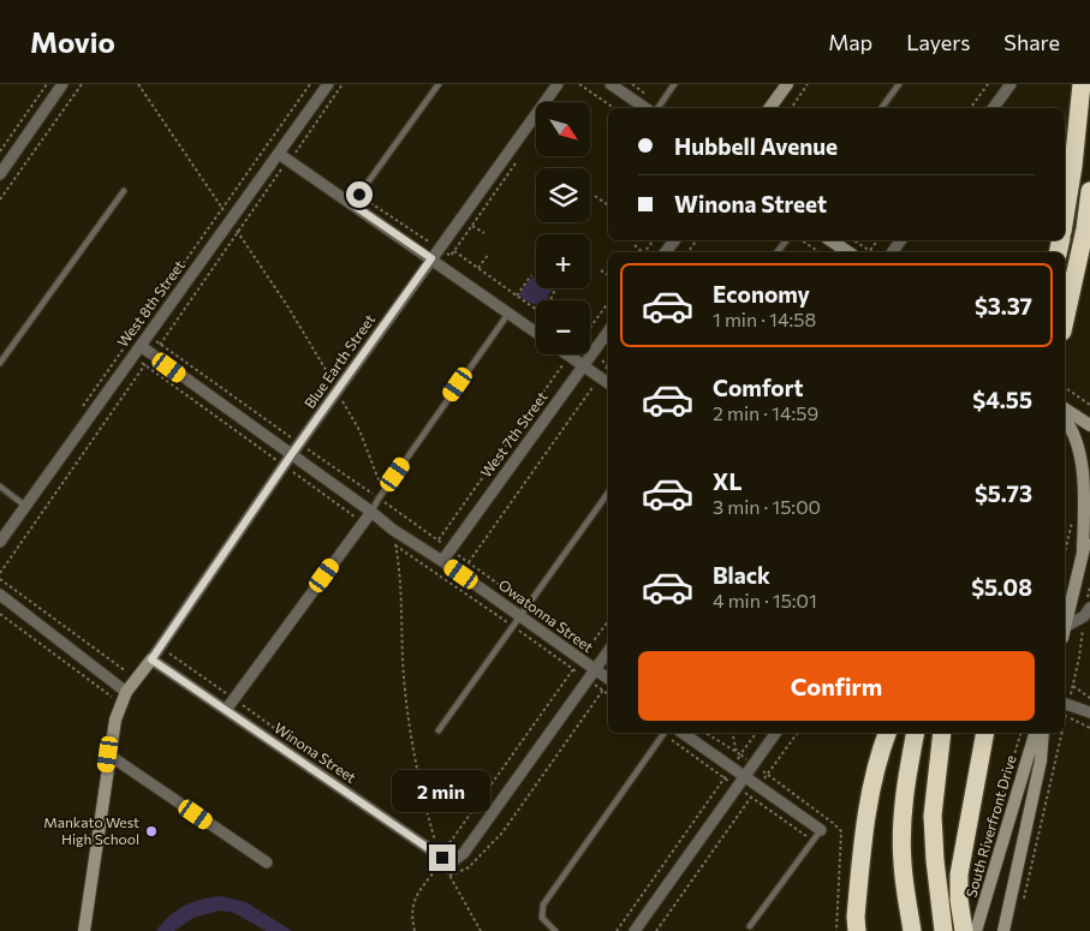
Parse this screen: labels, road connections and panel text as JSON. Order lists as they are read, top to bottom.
{
  "streets": {
    "main road": ["South Riverfront Drive"],
    "street": [
      "West 8th Street",
      "Blue Earth Street",
      "West 7th Street",
      "Owatonna Street",
      "Winona Street"
    ]
  },
  "crossings": [
    ["West 8th Street", "Owatonna Street"],
    ["Blue Earth Street", "Owatonna Street"],
    ["Blue Earth Street", "Winona Street"],
    ["West 7th Street", "Owatonna Street"]
  ],
  "places": ["Mankato West High School"],
  "north": "bottom right",
  "page": {
    "header": "Movio",
    "nav": ["Map", "Layers", "Share"],
    "map_buttons": ["+", "−"],
    "banner": ["Hubbell Avenue", "Winona Street"],
    "list": [
      {
        "name": "Economy",
        "note": "1 min · 14:58",
        "value": "$3.37"
      },
      {
        "name": "Comfort",
        "note": "2 min · 14:59",
        "value": "$4.55"
      },
      {
        "name": "XL",
        "note": "3 min · 15:00",
        "value": "$5.73"
      },
      {
        "name": "Black",
        "note": "4 min · 15:01",
        "value": "$5.08"
      }
    ],
    "buttons": "Confirm",
    "bubble": "2 min"
  }
}
